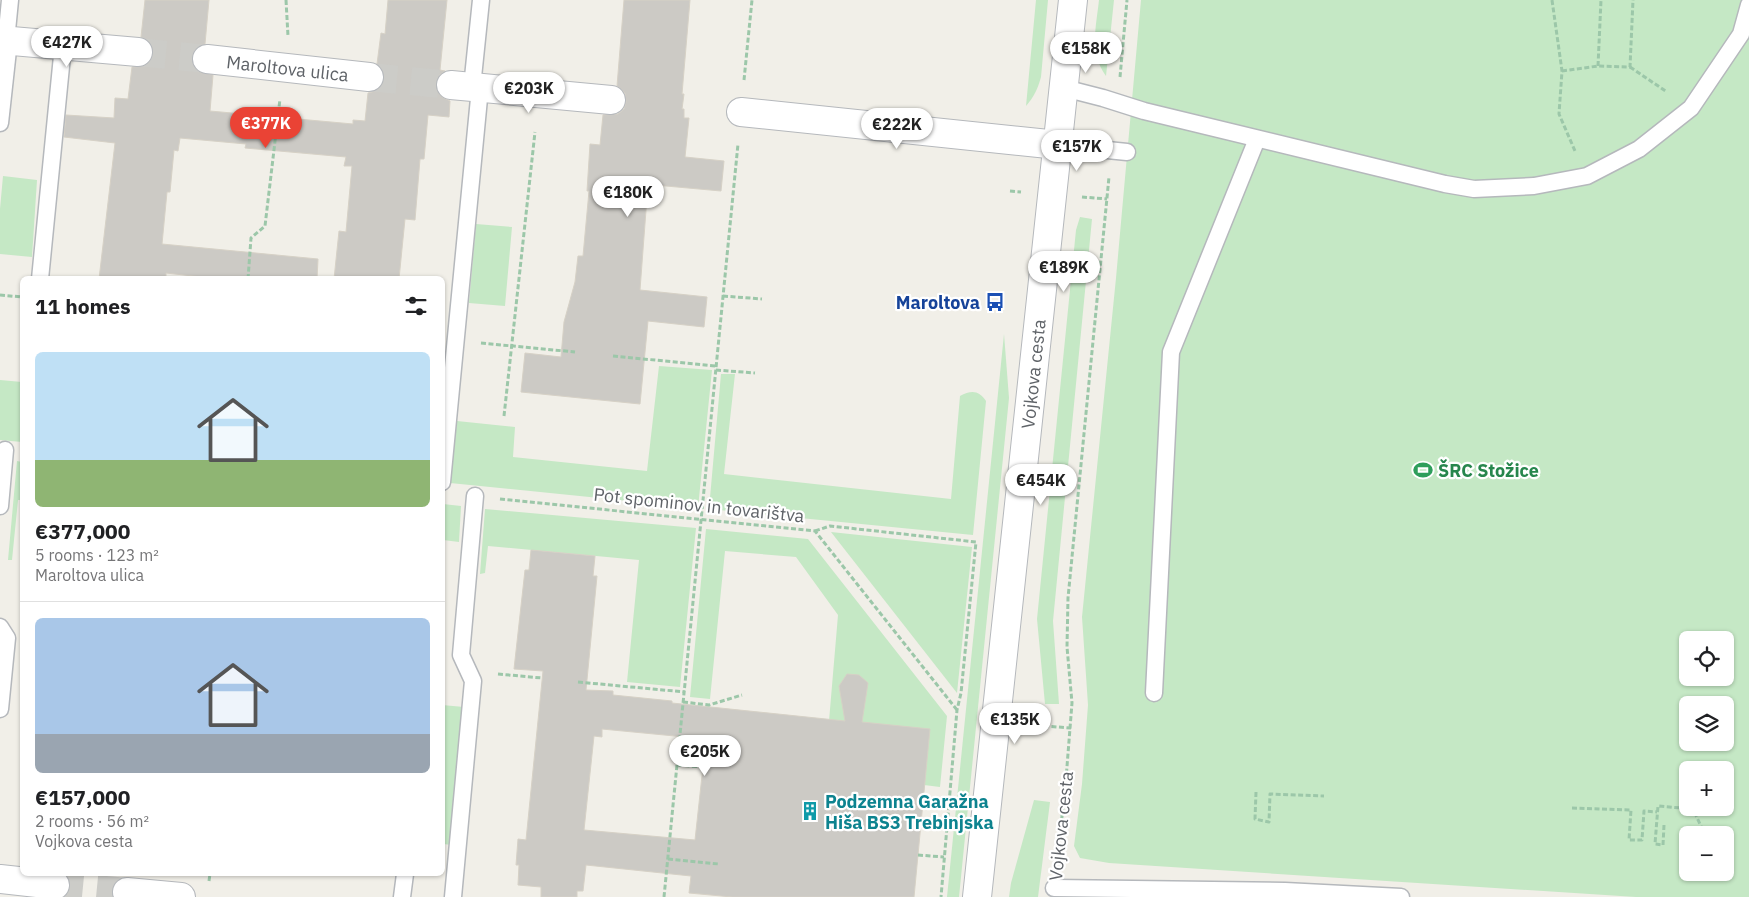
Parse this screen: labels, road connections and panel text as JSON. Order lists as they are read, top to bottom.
{
  "streets": {
    "street": ["Maroltova ulica", "Vojkova cesta"],
    "path": ["Pot spominov in tovarištva"]
  },
  "places": {
    "bus stop": ["Maroltova"],
    "sports": ["ŠRC Stožice"],
    "building": ["Podzemna Garažna Hiša BS3 Trebinjska"]
  },
  "page": {
    "price": [
      "€427K",
      "€158K",
      "€203K",
      "€377K",
      "€222K",
      "€157K",
      "€180K",
      "€189K",
      "€454K",
      "€135K",
      "€205K"
    ],
    "heading": "11 homes",
    "list": [
      {
        "name": "€377,000",
        "note": "5 rooms · 123 m² · Maroltova ulica"
      },
      {
        "name": "€157,000",
        "note": "2 rooms · 56 m² · Vojkova cesta"
      }
    ],
    "map_buttons": ["+", "−"]
  }
}
